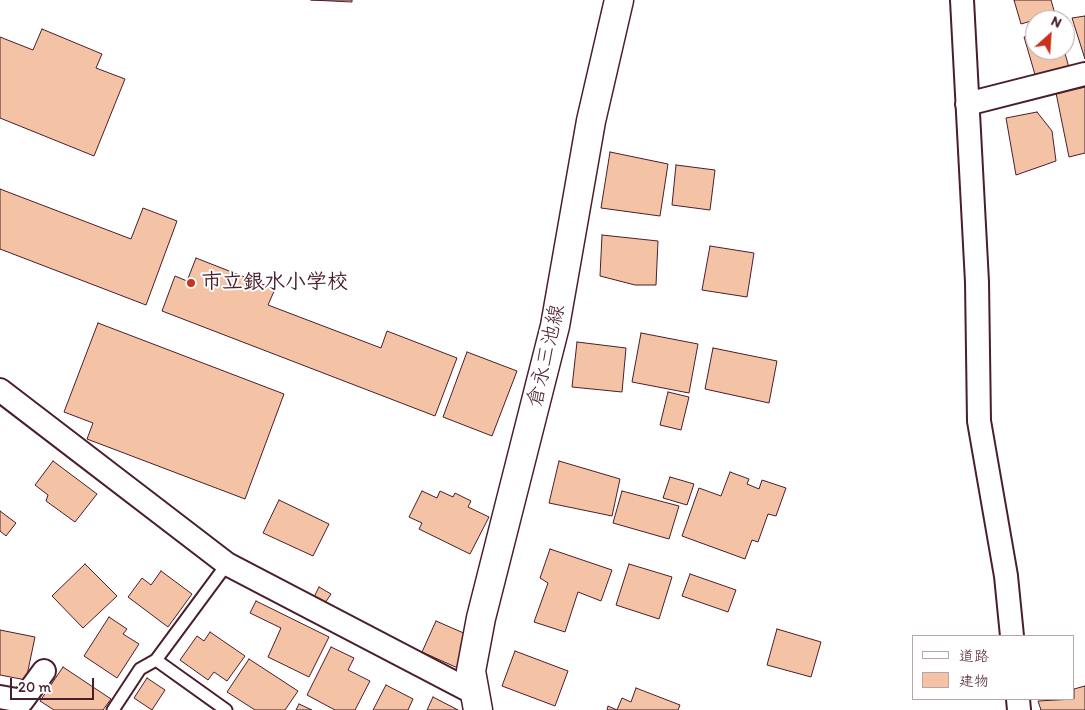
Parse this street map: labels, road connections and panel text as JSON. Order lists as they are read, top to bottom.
{
  "streets": {
    "main road": ["倉永三池線"]
  },
  "places": ["市立銀水小学校"],
  "legend": ["道路", "建物"],
  "scale_bar": "20 m",
  "north": "top right"
}
